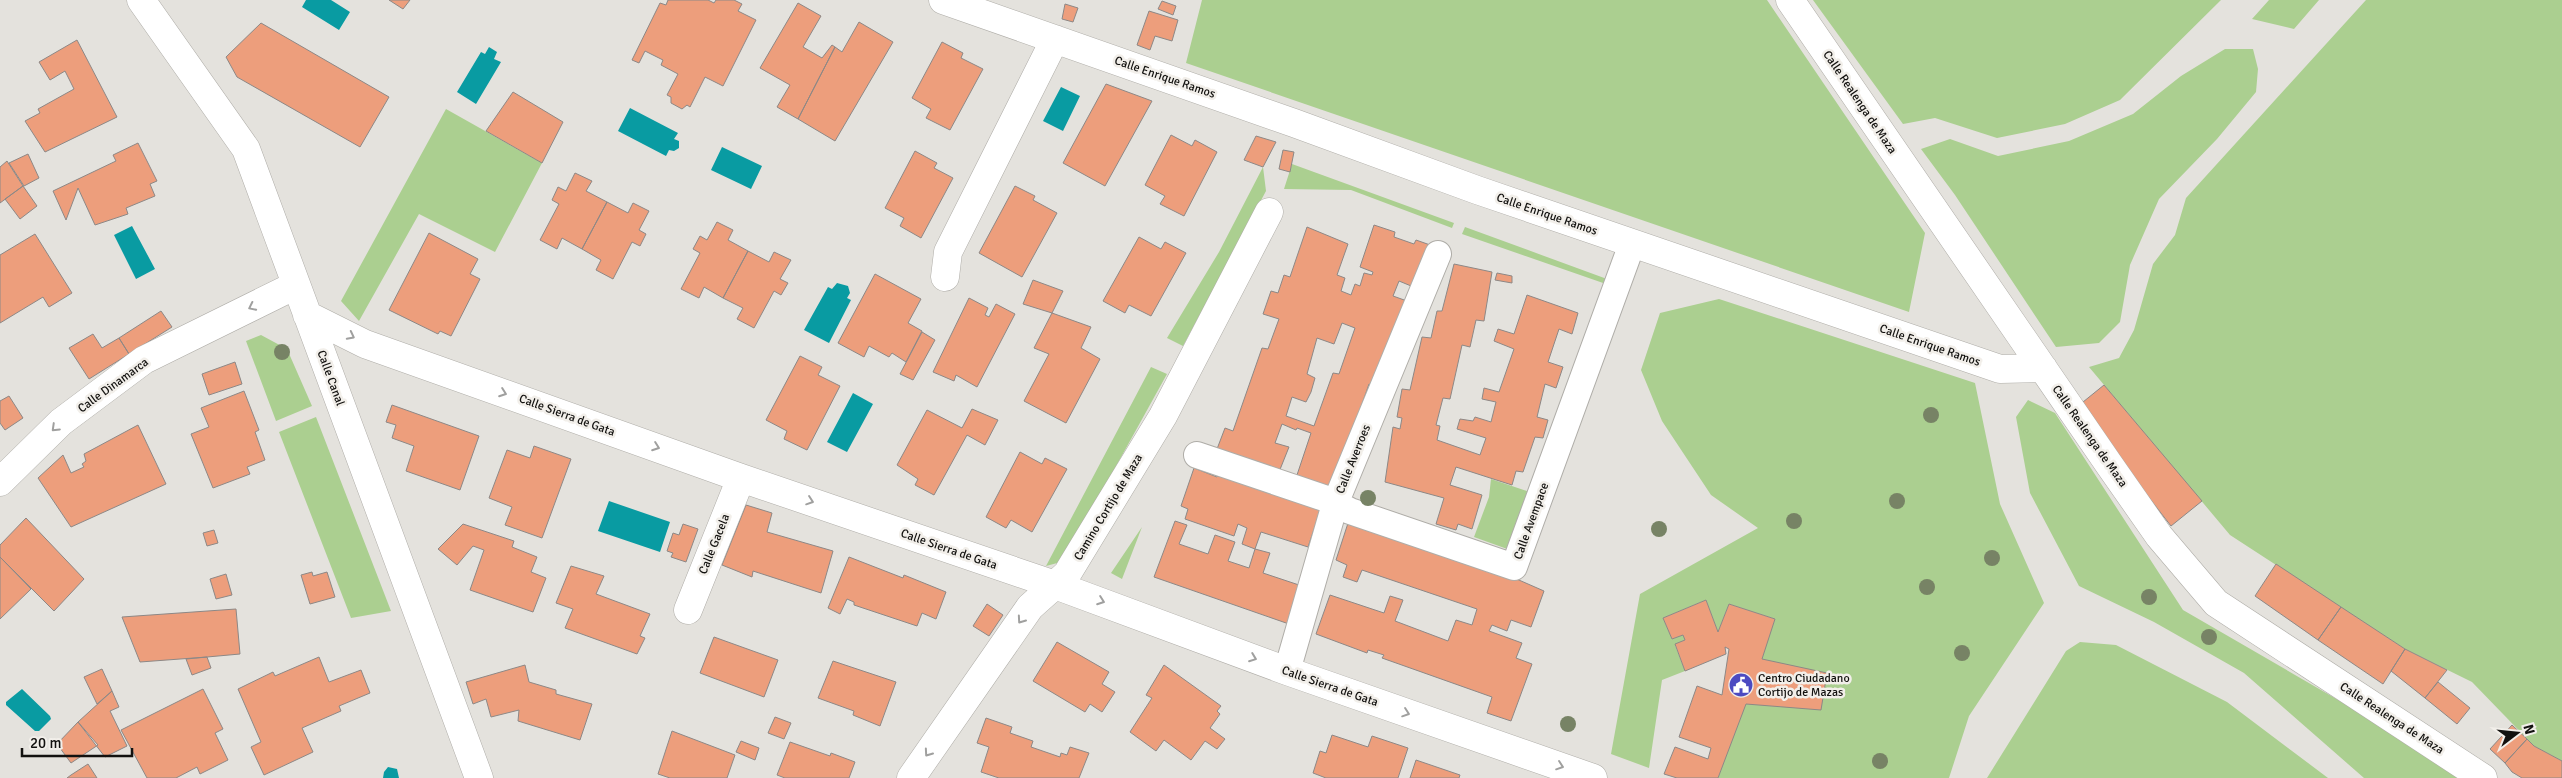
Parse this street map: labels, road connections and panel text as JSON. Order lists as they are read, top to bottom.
{
  "streets": {
    "street": [
      "Calle Enrique Ramos",
      "Calle Realenga de Maza",
      "Calle Canal",
      "Calle Dinamarca",
      "Calle Sierra de Gata",
      "Calle Averroes",
      "Camino Cortijo de Maza",
      "Calle Avempace",
      "Calle Gacela"
    ]
  },
  "crossings": [
    ["Calle Enrique Ramos", "Calle Realenga de Maza"],
    ["Calle Enrique Ramos", "Calle Avempace"],
    ["Calle Canal", "Calle Dinamarca"],
    ["Calle Canal", "Calle Sierra de Gata"],
    ["Calle Sierra de Gata", "Calle Averroes"],
    ["Calle Sierra de Gata", "Camino Cortijo de Maza"],
    ["Calle Sierra de Gata", "Calle Gacela"],
    ["Calle Averroes", "Calle Avempace"]
  ],
  "one_way": ["Calle Dinamarca", "Calle Sierra de Gata", "Camino Cortijo de Maza"],
  "places": {
    "public building": ["Centro Ciudadano Cortijo de Mazas"]
  },
  "scale_bar": "20 m",
  "north": "right"
}
